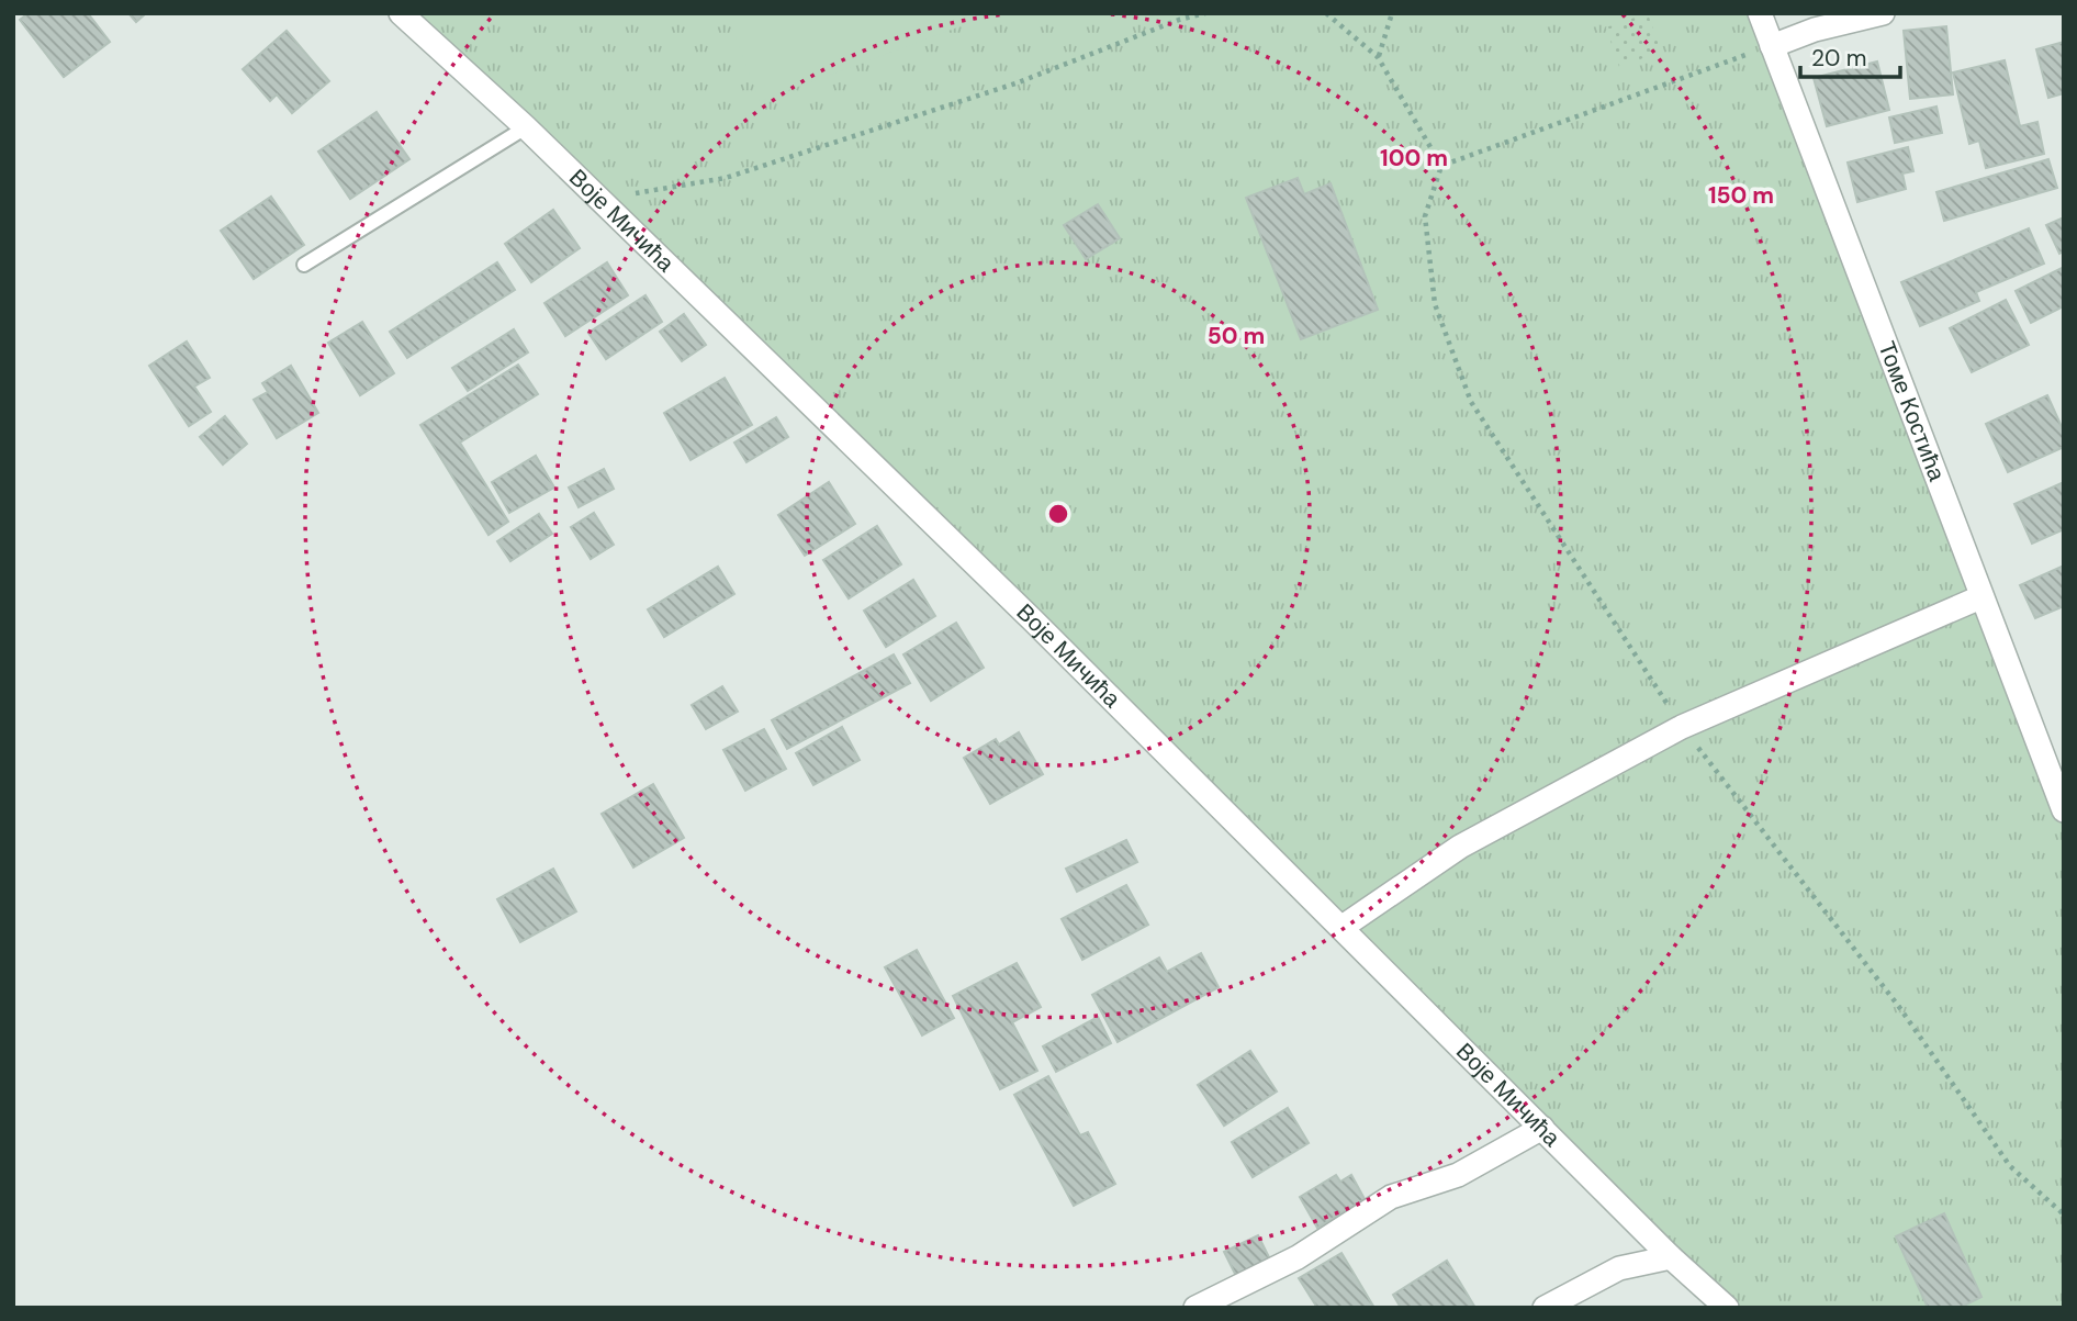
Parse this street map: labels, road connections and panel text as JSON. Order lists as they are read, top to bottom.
{
  "streets": {
    "street": ["Воје Мичића", "Томе Костића"]
  },
  "scale_bar": "20 m",
  "rings": ["100 m", "150 m", "50 m"]
}
